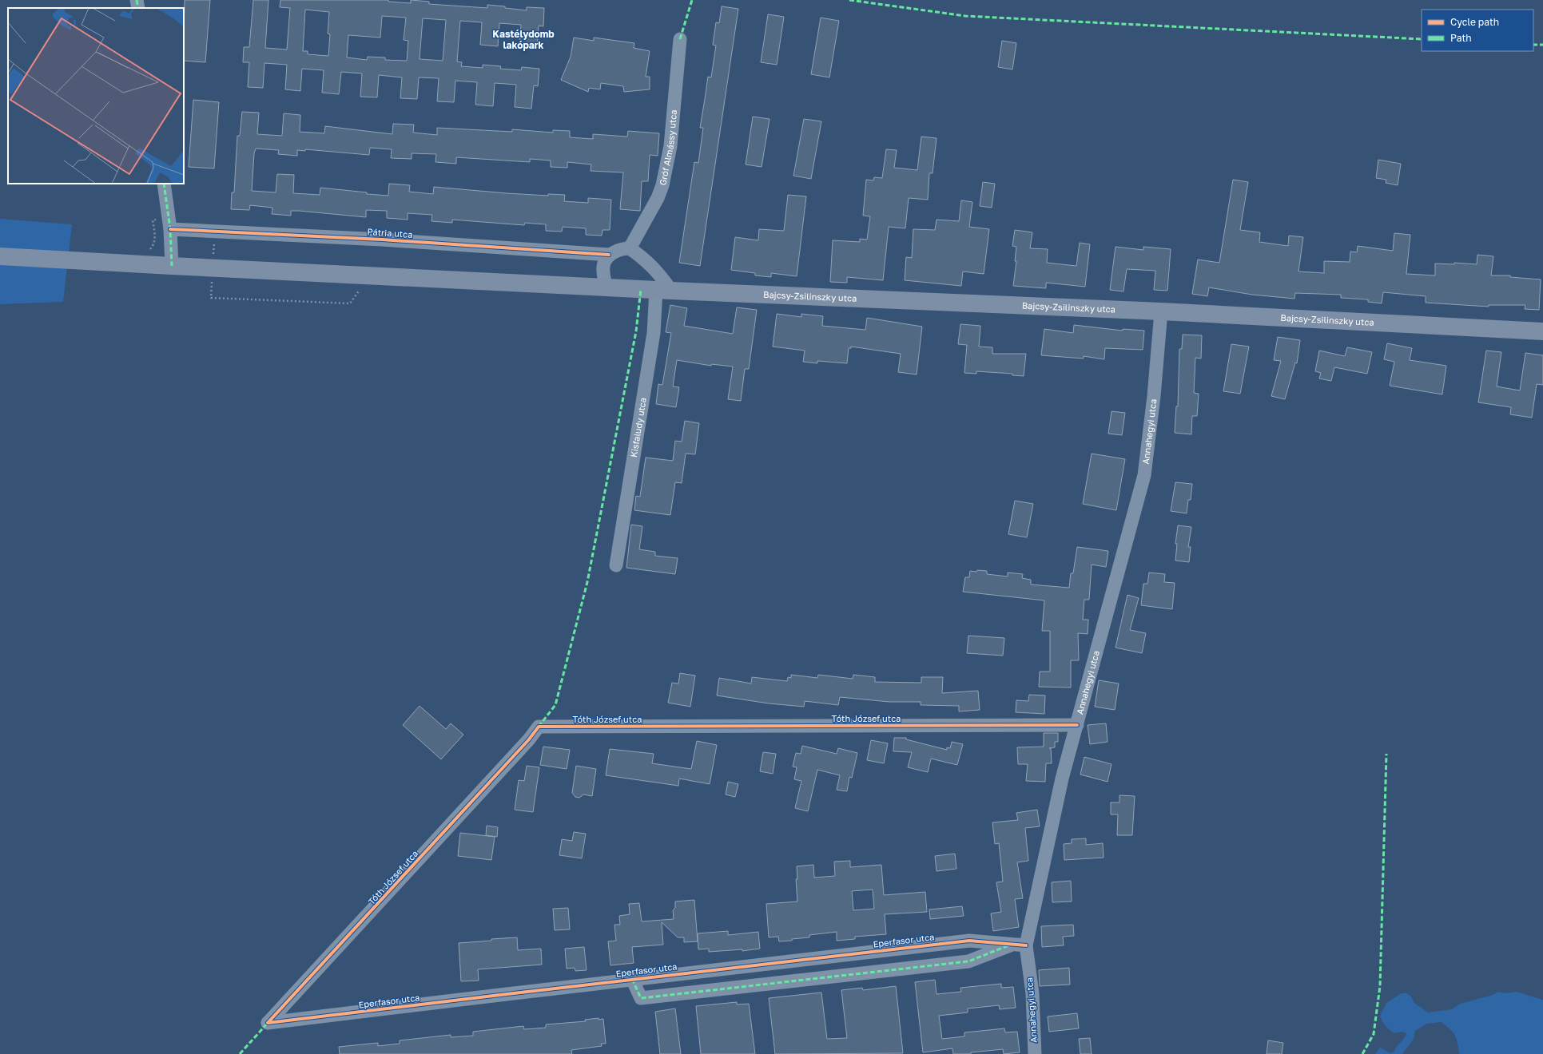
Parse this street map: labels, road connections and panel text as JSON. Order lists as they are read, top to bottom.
{
  "streets": {
    "main road": ["Bajcsy-Zsilinszky utca"],
    "street": [
      "Gróf Almássy utca",
      "Pátria utca",
      "Kisfaludy utca",
      "Annahegyi utca",
      "Tóth József utca",
      "Eperfasor utca"
    ]
  },
  "crossings": [
    ["Bajcsy-Zsilinszky utca", "Kisfaludy utca"],
    ["Bajcsy-Zsilinszky utca", "Annahegyi utca"],
    ["Annahegyi utca", "Tóth József utca"],
    ["Annahegyi utca", "Eperfasor utca"],
    ["Tóth József utca", "Eperfasor utca"]
  ],
  "districts": ["Kastélydomb lakópark"],
  "legend": ["Cycle path", "Path"]
}
